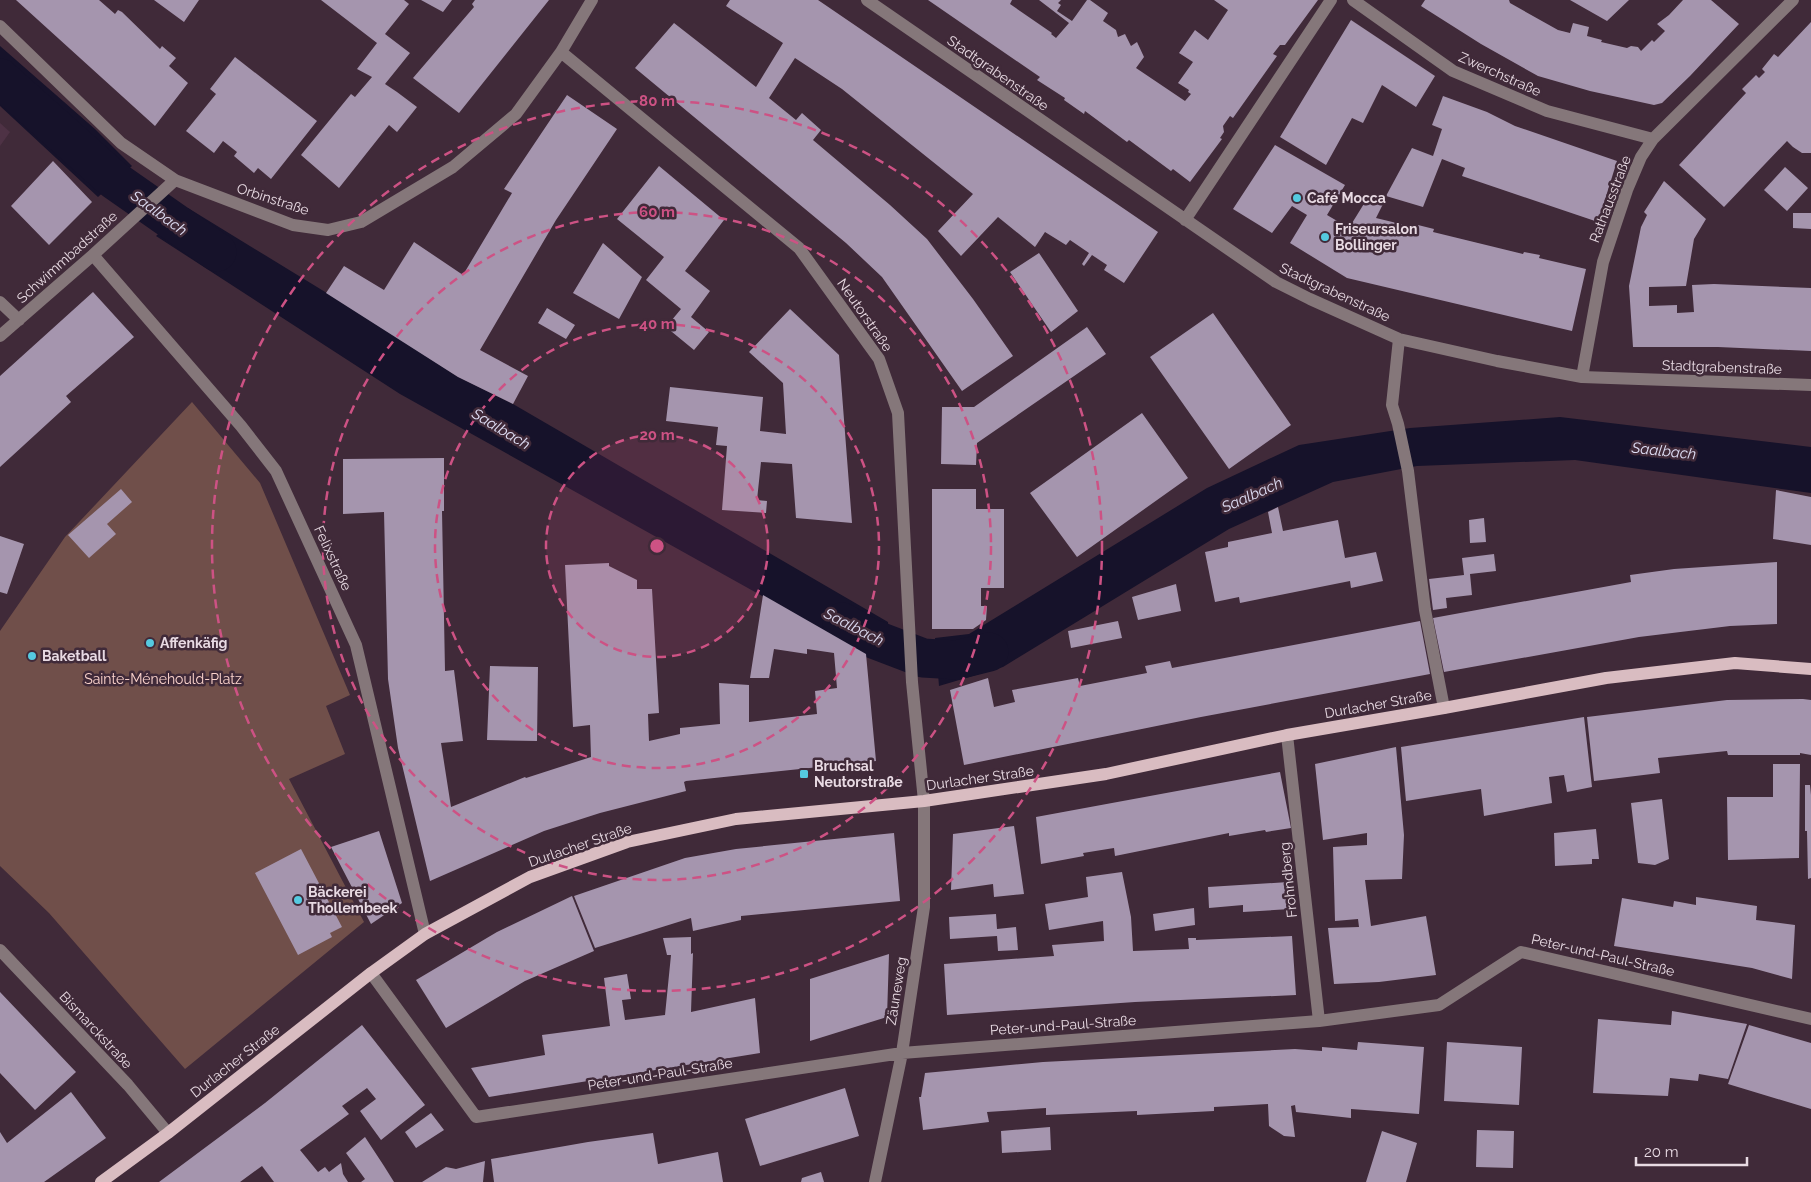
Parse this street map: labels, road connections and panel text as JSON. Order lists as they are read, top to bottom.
{
  "streets": {
    "main road": ["Durlacher Straße"],
    "street": [
      "Stadtgrabenstraße",
      "Zwerchstraße",
      "Orbinstraße",
      "Rathausstraße",
      "Schwimmbadstraße",
      "Neutorstraße",
      "Felixstraße",
      "Frohndberg",
      "Peter-und-Paul-Straße",
      "Zäuneweg",
      "Bismarckstraße"
    ]
  },
  "crossings": [
    ["Stadtgrabenstraße", "Rathausstraße"],
    ["Zwerchstraße", "Rathausstraße"],
    ["Orbinstraße", "Schwimmbadstraße"],
    ["Orbinstraße", "Neutorstraße"],
    ["Schwimmbadstraße", "Felixstraße"],
    ["Neutorstraße", "Durlacher Straße"],
    ["Neutorstraße", "Zäuneweg"],
    ["Felixstraße", "Durlacher Straße"],
    ["Durlacher Straße", "Frohndberg"],
    ["Durlacher Straße", "Peter-und-Paul-Straße"],
    ["Durlacher Straße", "Zäuneweg"],
    ["Durlacher Straße", "Bismarckstraße"],
    ["Frohndberg", "Peter-und-Paul-Straße"],
    ["Peter-und-Paul-Straße", "Zäuneweg"]
  ],
  "water": ["Saalbach"],
  "parks": ["Sainte-Ménehould-Platz"],
  "places": {
    "other": [
      "Café Mocca",
      "Friseursalon Bollinger",
      "Affenkäfig",
      "Baketball",
      "Bäckerei Thollembeek"
    ],
    "transit": ["Bruchsal Neutorstraße"]
  },
  "scale_bar": "20 m",
  "rings": [
    "80 m",
    "60 m",
    "40 m",
    "20 m"
  ]
}
